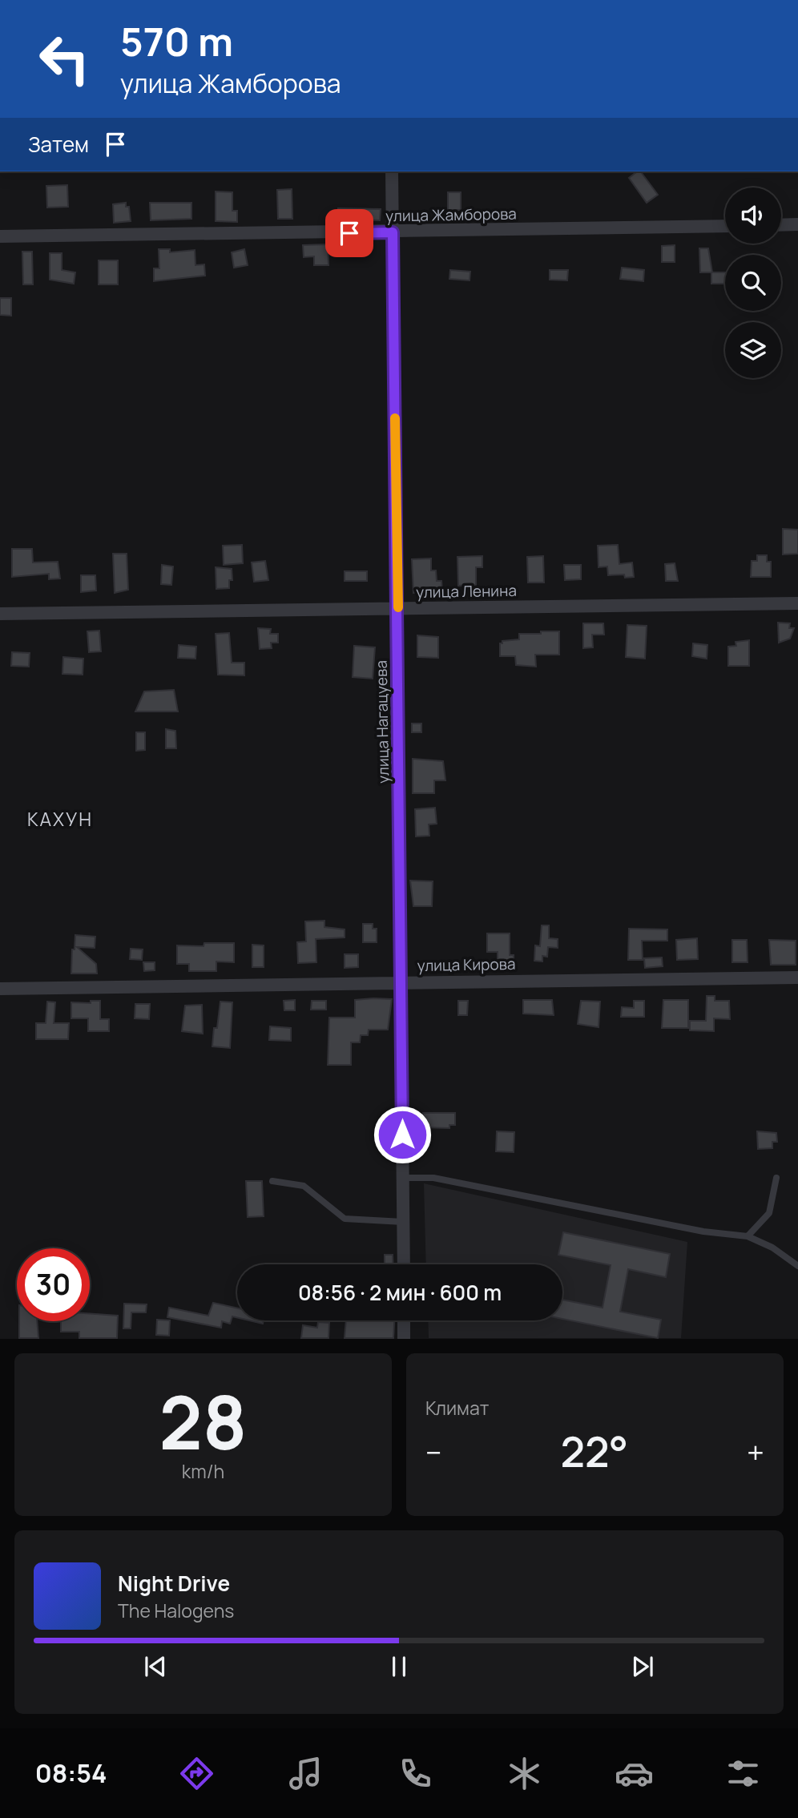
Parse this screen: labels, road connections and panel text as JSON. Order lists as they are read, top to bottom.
{
  "streets": {
    "street": [
      "улица Жамборова",
      "улица Ленина",
      "улица Нагацуева",
      "улица Кирова"
    ]
  },
  "crossings": [
    ["улица Жамборова", "улица Нагацуева"],
    ["улица Ленина", "улица Нагацуева"],
    ["улица Нагацуева", "улица Кирова"]
  ],
  "districts": ["КАХУН"],
  "page": {
    "turn": ["570 m", "улица Жамборова"],
    "then": "Затем",
    "limit": "30",
    "trip": "08:56 · 2 мин · 600 m",
    "tile": [
      ["28", "km/h"],
      "Климат"
    ],
    "heat": ["−", "22°", "+"],
    "song": ["Night Drive", "The Halogens"],
    "tabs": "08:54"
  }
}
